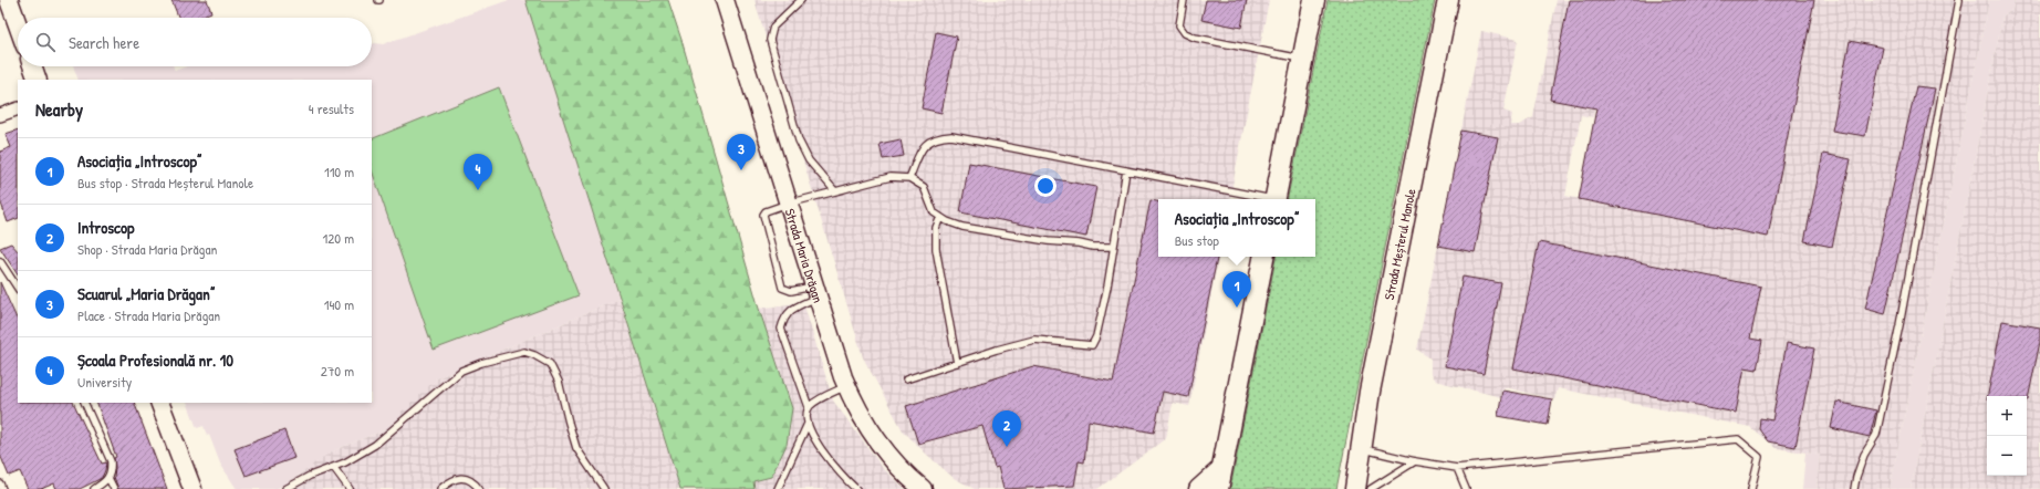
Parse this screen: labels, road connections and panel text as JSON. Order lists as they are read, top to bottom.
{
  "streets": {
    "main road": ["Strada Meșterul Manole", "Strada Maria Drăgan"]
  },
  "page": {
    "search": "Search here",
    "heading": ["Nearby", "4 results"],
    "pins": [
      "3",
      "4",
      "1",
      "2"
    ],
    "list": [
      {
        "mark": "1",
        "name": "Asociația „Introscop”",
        "note": "Bus stop · Strada Meșterul Manole",
        "value": "110 m"
      },
      {
        "mark": "2",
        "name": "Introscop",
        "note": "Shop · Strada Maria Drăgan",
        "value": "120 m"
      },
      {
        "mark": "3",
        "name": "Scuarul „Maria Drăgan”",
        "note": "Place · Strada Maria Drăgan",
        "value": "140 m"
      },
      {
        "mark": "4",
        "name": "Școala Profesională nr. 10",
        "note": "University",
        "value": "270 m"
      }
    ],
    "popup": ["Asociația „Introscop”", "Bus stop"],
    "map_buttons": ["+", "−"]
  }
}
